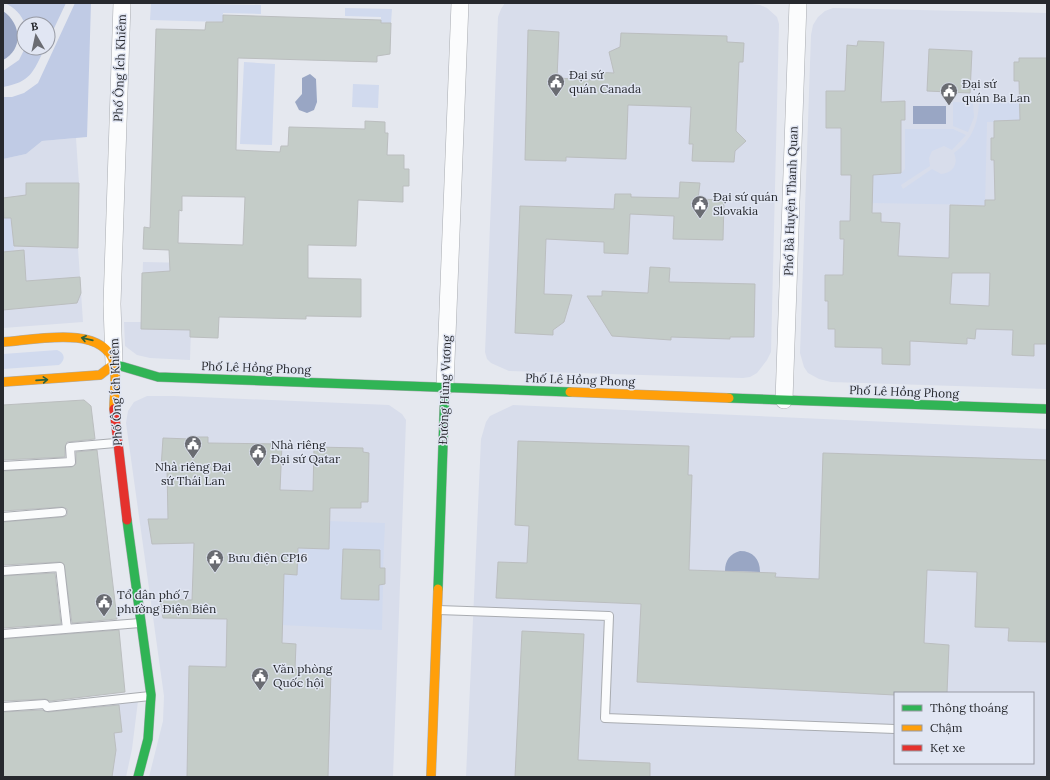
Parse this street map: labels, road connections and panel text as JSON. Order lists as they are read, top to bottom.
{
  "streets": {
    "street": [
      "Phố Ông Ích Khiêm",
      "Phố Bà Huyện Thanh Quan",
      "Phố Lê Hồng Phong",
      "Đường Hùng Vương"
    ]
  },
  "crossings": [
    ["Phố Ông Ích Khiêm", "Phố Lê Hồng Phong"],
    ["Phố Bà Huyện Thanh Quan", "Phố Lê Hồng Phong"],
    ["Phố Lê Hồng Phong", "Đường Hùng Vương"]
  ],
  "places": {
    "public building": [
      "Đại sứ quán Canada",
      "Đại sứ quán Ba Lan",
      "Đại sứ quán Slovakia",
      "Nhà riêng Đại sứ Thái Lan",
      "Nhà riêng Đại sứ Qatar",
      "Bưu điện CP16",
      "Tổ dân phố 7 phường Điện Biên",
      "Văn phòng Quốc hội"
    ]
  },
  "legend": ["Thông thoáng", "Chậm", "Kẹt xe"],
  "north": "top"
}
